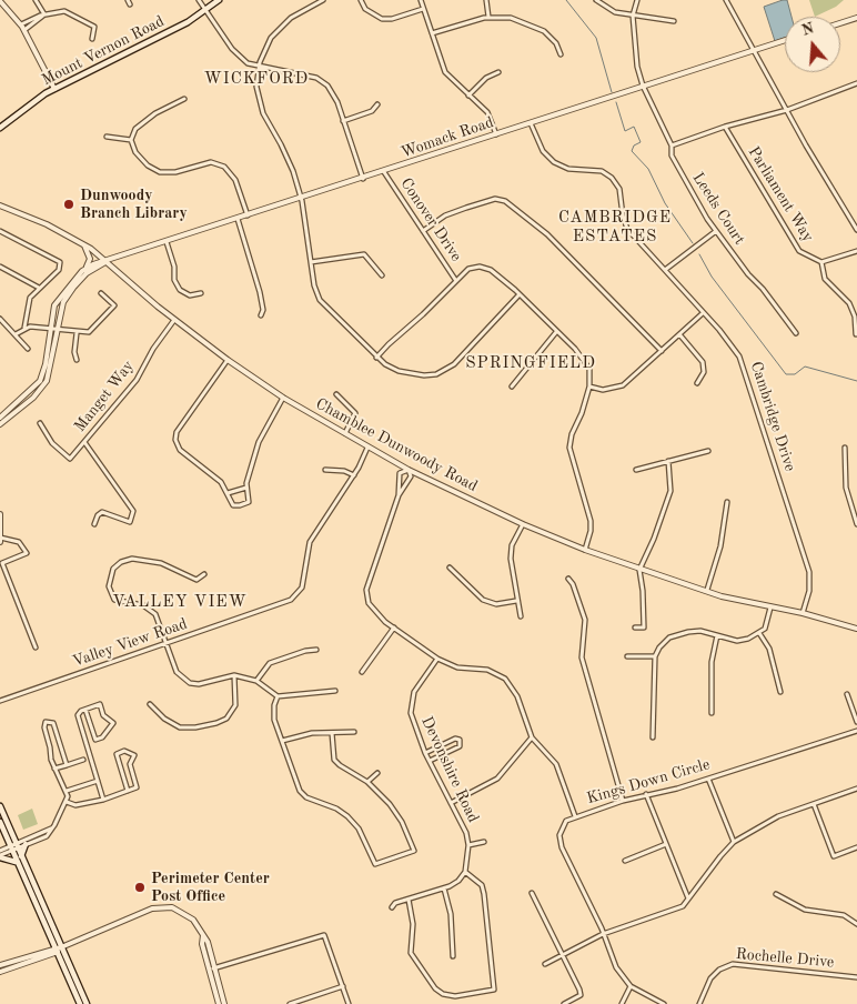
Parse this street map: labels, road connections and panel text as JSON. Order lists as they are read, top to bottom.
{
  "streets": {
    "main road": ["Mount Vernon Road"],
    "street": [
      "Womack Road",
      "Parliament Way",
      "Leeds Court",
      "Conover Drive",
      "Manget Way",
      "Cambridge Drive",
      "Chamblee Dunwoody Road",
      "Valley View Road",
      "Devonshire Road",
      "Kings Down Circle",
      "Rochelle Drive"
    ]
  },
  "crossings": [
    ["Womack Road", "Leeds Court"],
    ["Womack Road", "Conover Drive"],
    ["Womack Road", "Cambridge Drive"],
    ["Womack Road", "Chamblee Dunwoody Road"],
    ["Manget Way", "Chamblee Dunwoody Road"],
    ["Cambridge Drive", "Chamblee Dunwoody Road"],
    ["Chamblee Dunwoody Road", "Valley View Road"]
  ],
  "districts": [
    "WICKFORD",
    "CAMBRIDGE ESTATES",
    "SPRINGFIELD",
    "VALLEY VIEW"
  ],
  "places": ["Dunwoody Branch Library", "Perimeter Center Post Office"],
  "north": "top"
}
